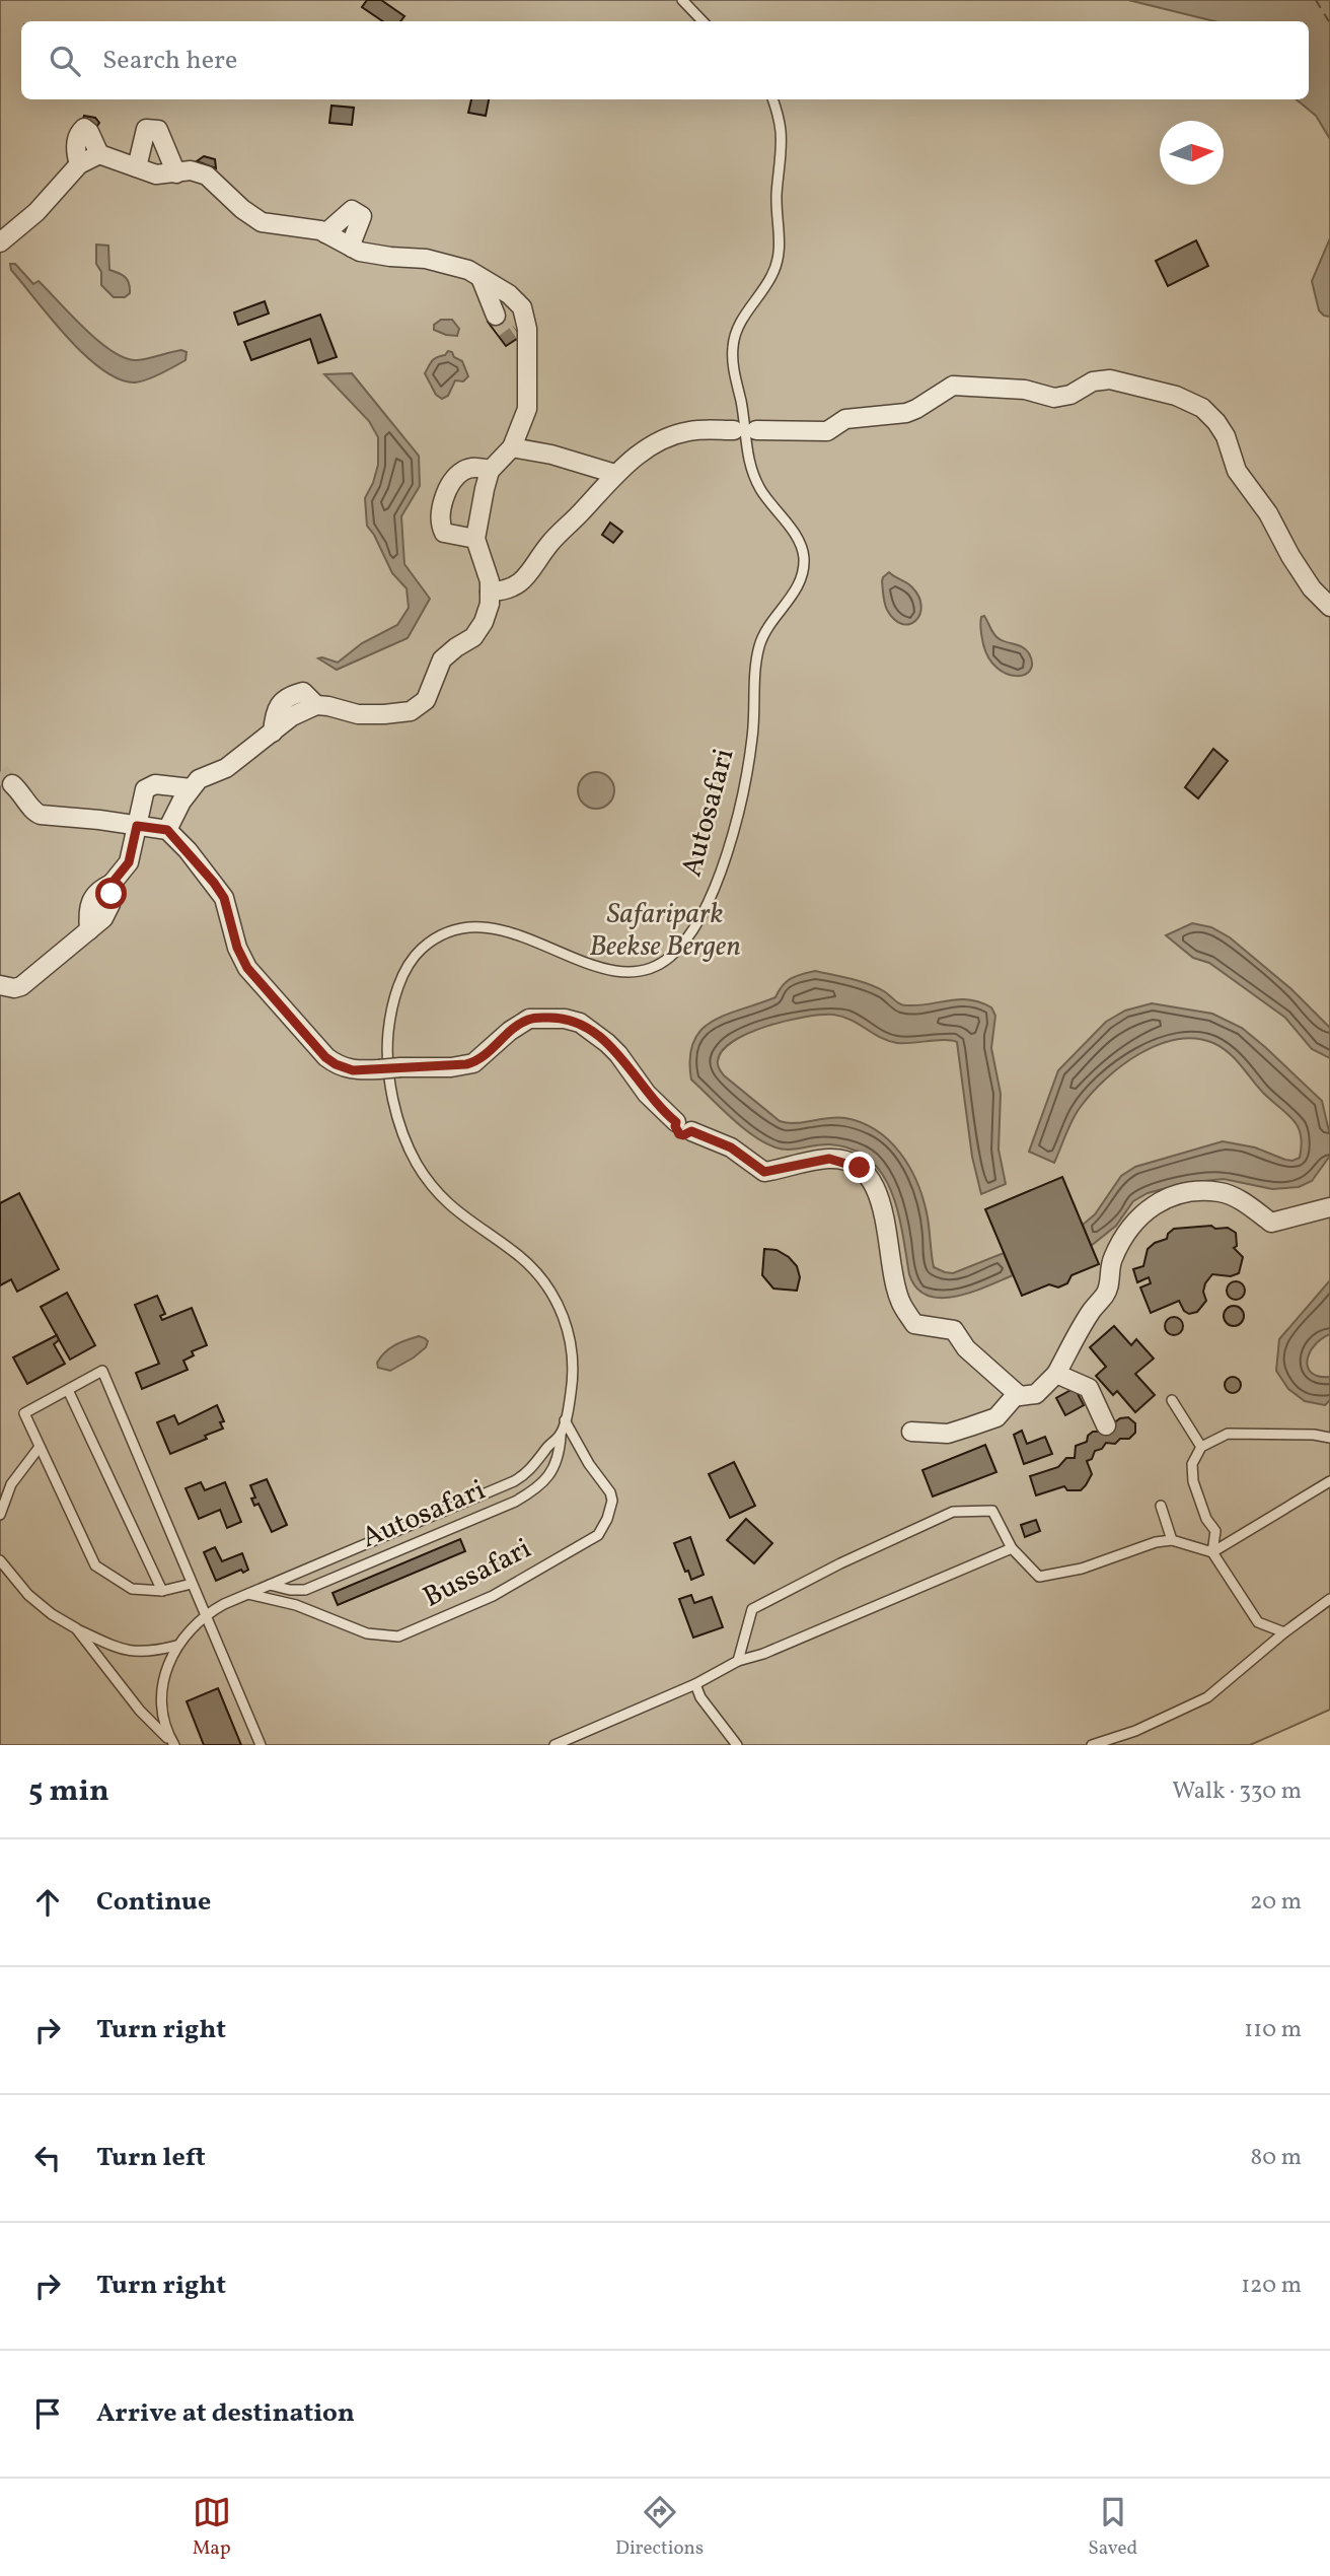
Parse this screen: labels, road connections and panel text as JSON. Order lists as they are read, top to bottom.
{
  "streets": {
    "lane": ["Autosafari", "Bussafari"]
  },
  "crossings": [
    ["Autosafari", "Bussafari"]
  ],
  "parks": ["Safaripark Beekse Bergen"],
  "north": "right",
  "page": {
    "search": "Search here",
    "heading": ["5 min", "Walk · 330 m"],
    "list": [
      ["Continue", "20 m"],
      ["Turn right", "110 m"],
      ["Turn left", "80 m"],
      ["Turn right", "120 m"],
      "Arrive at destination"
    ],
    "nav": ["Map", "Directions", "Saved"]
  }
}
